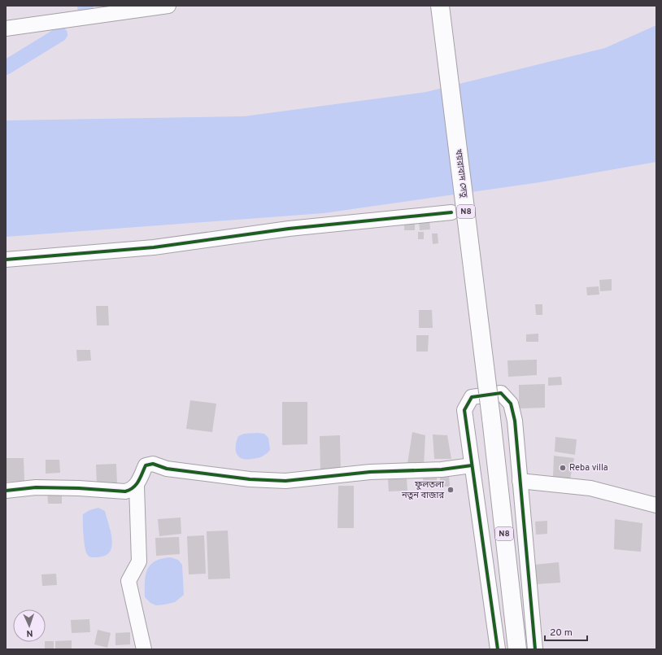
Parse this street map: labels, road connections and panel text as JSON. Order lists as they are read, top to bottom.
{
  "streets": {
    "highway": ["খয়রাবাদ সেতু", "N8"]
  },
  "places": ["Reba villa", "ফুলতলা নতুন বাজার"],
  "scale_bar": "20 m",
  "north": "bottom"
}
